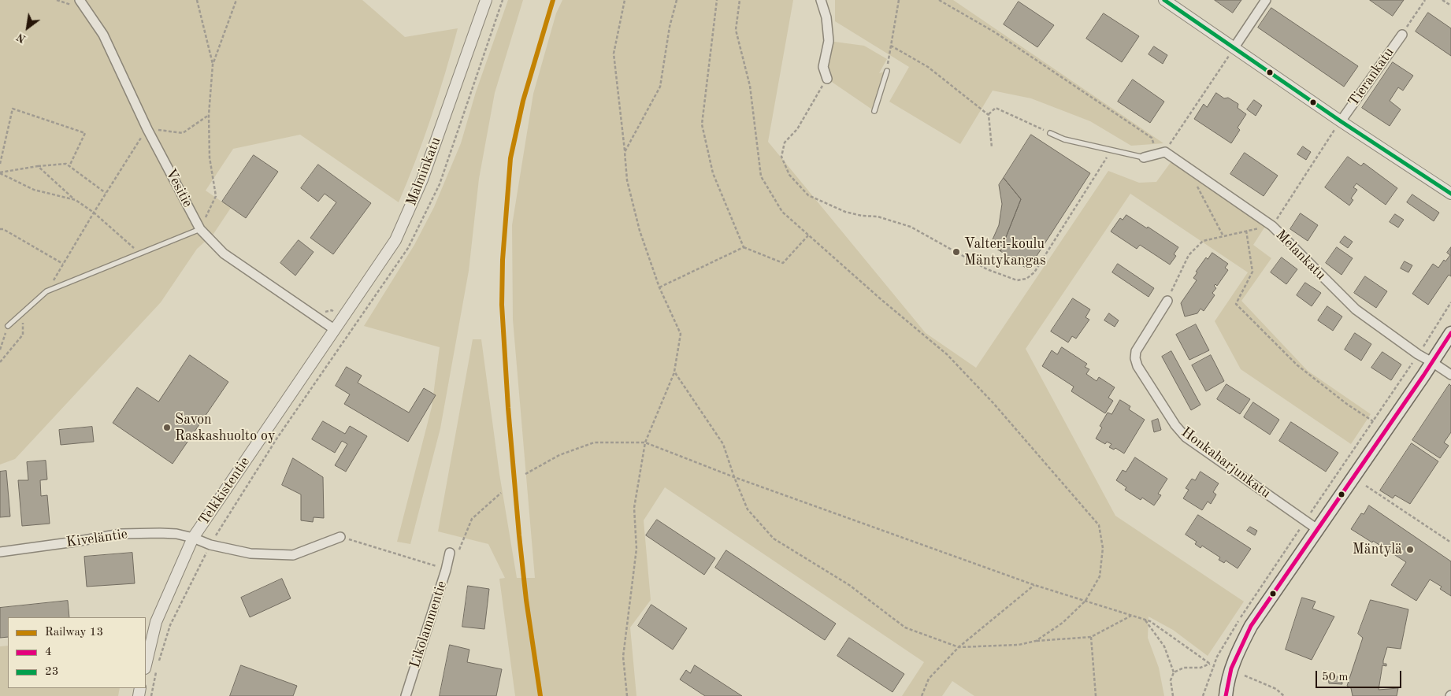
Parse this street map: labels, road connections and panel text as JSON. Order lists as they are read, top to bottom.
{
  "streets": {
    "street": [
      "Tierankatu",
      "Malminkatu",
      "Vesitie",
      "Melankatu",
      "Honkaharjunkatu",
      "Telkkistentie",
      "Kiveläntie",
      "Likolammentie"
    ]
  },
  "crossings": [
    ["Malminkatu", "Vesitie"],
    ["Malminkatu", "Telkkistentie"],
    ["Vesitie", "Telkkistentie"],
    ["Telkkistentie", "Kiveläntie"]
  ],
  "places": ["Valteri-koulu Mäntykangas", "Savon Raskashuolto oy", "Mäntylä"],
  "lines": ["rail line 13", "transit line 23", "transit line 4"],
  "legend": ["Railway 13", "4", "23"],
  "scale_bar": "50 m",
  "north": "bottom left"
}
